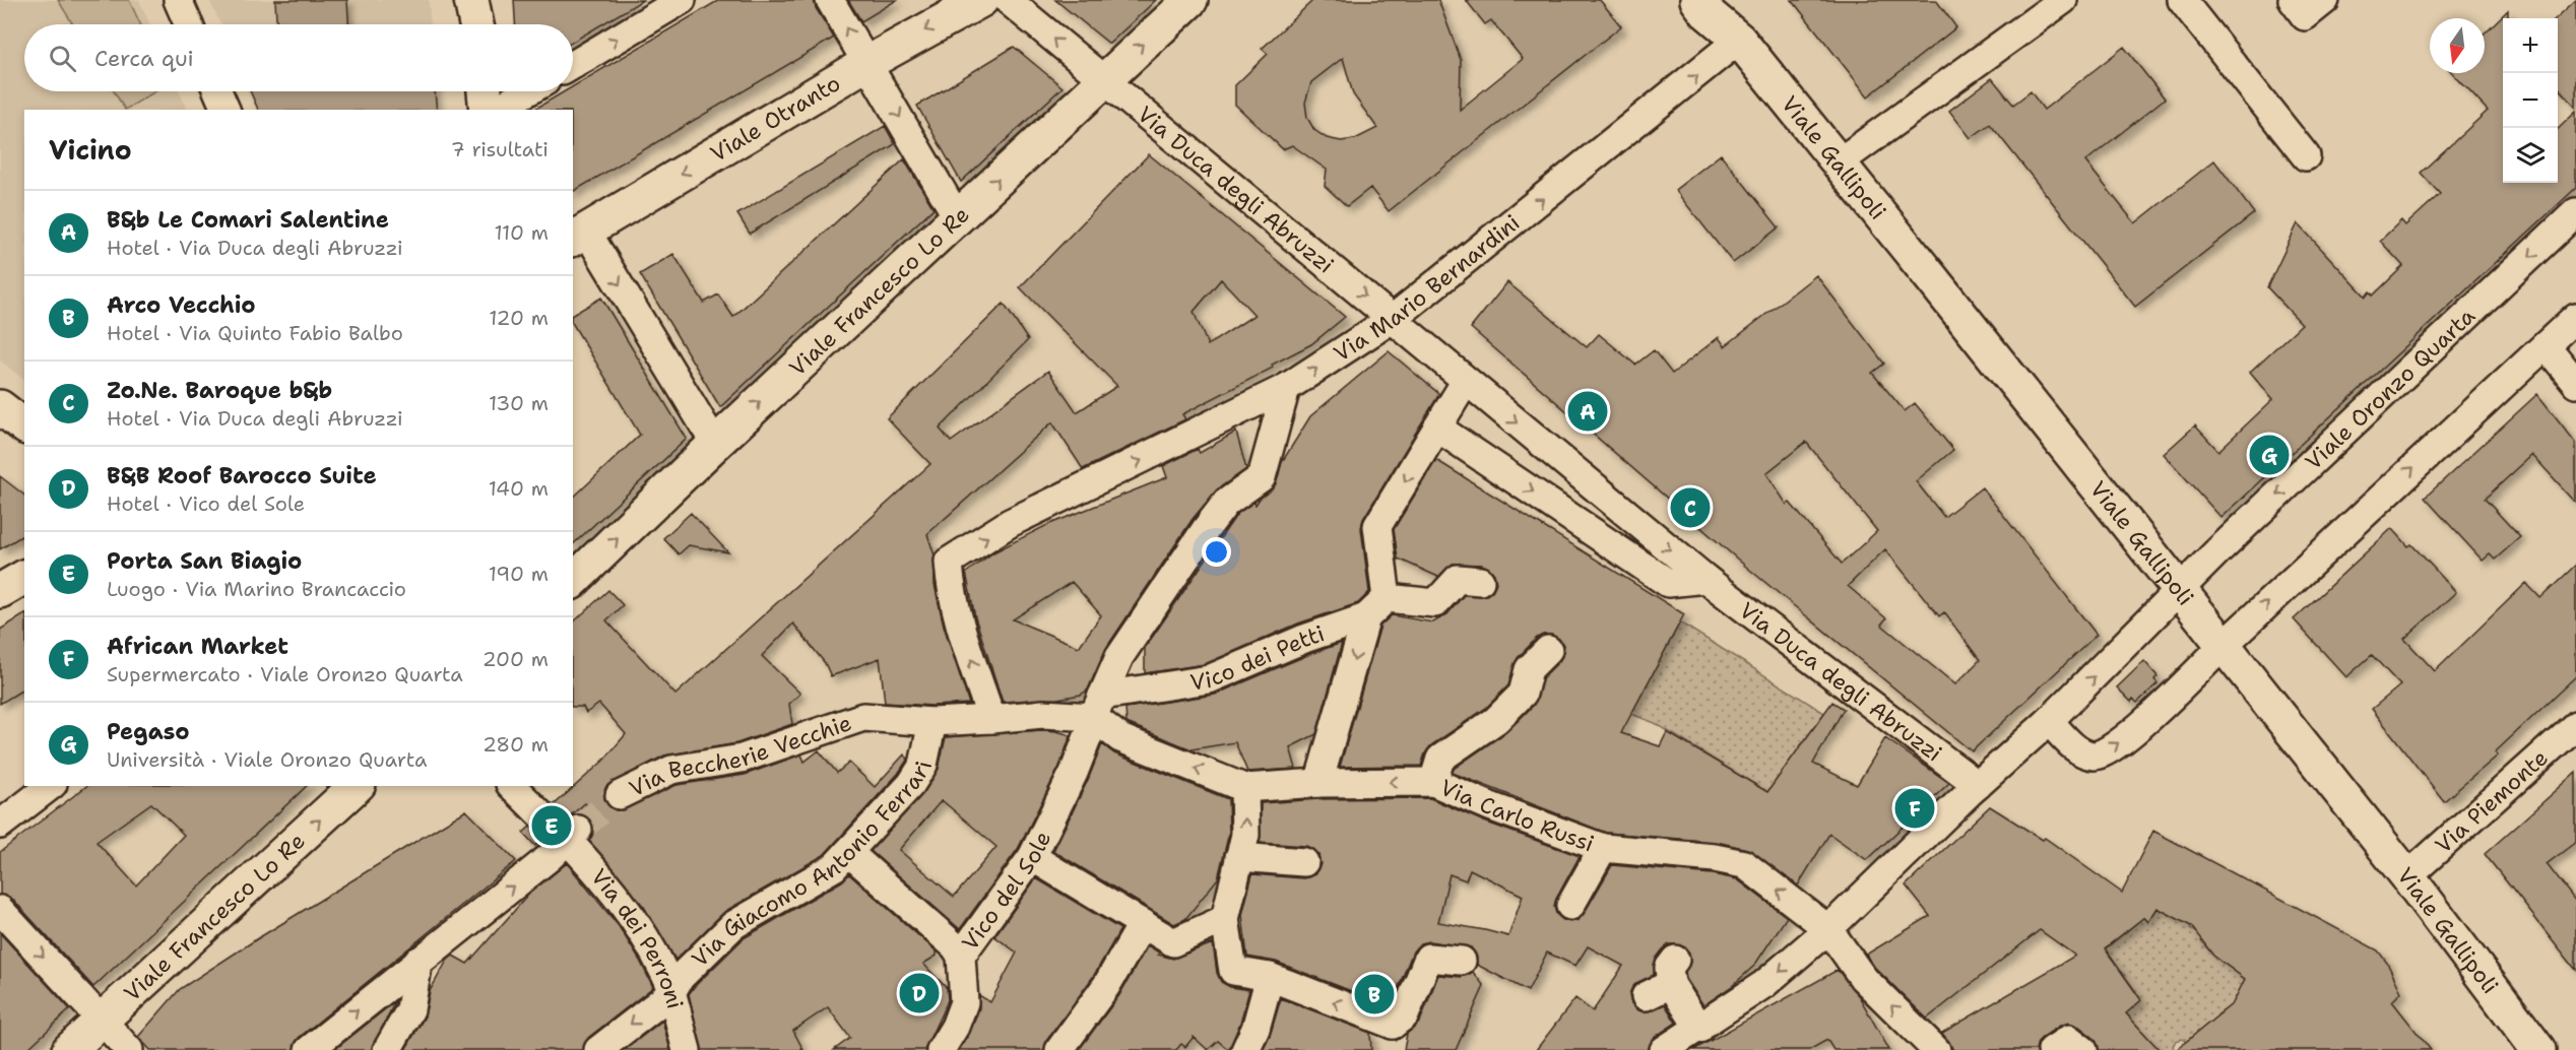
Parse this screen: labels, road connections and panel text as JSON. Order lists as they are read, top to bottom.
{
  "streets": {
    "street": [
      "Viale Otranto",
      "Viale Gallipoli",
      "Via Duca degli Abruzzi",
      "Via Mario Bernardini",
      "Viale Francesco Lo Re",
      "Viale Oronzo Quarta",
      "Vico dei Petti",
      "Via Beccherie Vecchie",
      "Via Piemonte",
      "Via Carlo Russi",
      "Via Giacomo Antonio Ferrari",
      "Vico del Sole",
      "Via dei Perroni"
    ]
  },
  "crossings": [
    ["Viale Gallipoli", "Via Mario Bernardini"],
    ["Viale Gallipoli", "Viale Oronzo Quarta"],
    ["Viale Gallipoli", "Via Piemonte"],
    ["Via Duca degli Abruzzi", "Via Mario Bernardini"],
    ["Via Duca degli Abruzzi", "Viale Francesco Lo Re"],
    ["Via Duca degli Abruzzi", "Viale Oronzo Quarta"],
    ["Via Mario Bernardini", "Via Beccherie Vecchie"],
    ["Via Mario Bernardini", "Vico del Sole"],
    ["Vico dei Petti", "Via Beccherie Vecchie"],
    ["Vico dei Petti", "Via Carlo Russi"],
    ["Vico dei Petti", "Vico del Sole"],
    ["Via Beccherie Vecchie", "Via Carlo Russi"],
    ["Via Beccherie Vecchie", "Via Giacomo Antonio Ferrari"],
    ["Via Beccherie Vecchie", "Vico del Sole"],
    ["Via Carlo Russi", "Vico del Sole"],
    ["Via Giacomo Antonio Ferrari", "Via dei Perroni"]
  ],
  "one_way": ["Via Mario Bernardini", "Viale Francesco Lo Re", "Via Carlo Russi"],
  "north": "bottom",
  "page": {
    "map_buttons": ["+", "−"],
    "search": "Cerca qui",
    "heading": ["Vicino", "7 risultati"],
    "list": [
      {
        "mark": "A",
        "name": "B&b Le Comari Salentine",
        "note": "Hotel · Via Duca degli Abruzzi",
        "value": "110 m"
      },
      {
        "mark": "B",
        "name": "Arco Vecchio",
        "note": "Hotel · Via Quinto Fabio Balbo",
        "value": "120 m"
      },
      {
        "mark": "C",
        "name": "Zo.Ne. Baroque b&b",
        "note": "Hotel · Via Duca degli Abruzzi",
        "value": "130 m"
      },
      {
        "mark": "D",
        "name": "B&B Roof Barocco Suite",
        "note": "Hotel · Vico del Sole",
        "value": "140 m"
      },
      {
        "mark": "E",
        "name": "Porta San Biagio",
        "note": "Luogo · Via Marino Brancaccio",
        "value": "190 m"
      },
      {
        "mark": "F",
        "name": "African Market",
        "note": "Supermercato · Viale Oronzo Quarta",
        "value": "200 m"
      },
      {
        "mark": "G",
        "name": "Pegaso",
        "note": "Università · Viale Oronzo Quarta",
        "value": "280 m"
      }
    ],
    "pins": [
      "A",
      "G",
      "C",
      "F",
      "E",
      "D",
      "B"
    ]
  }
}
